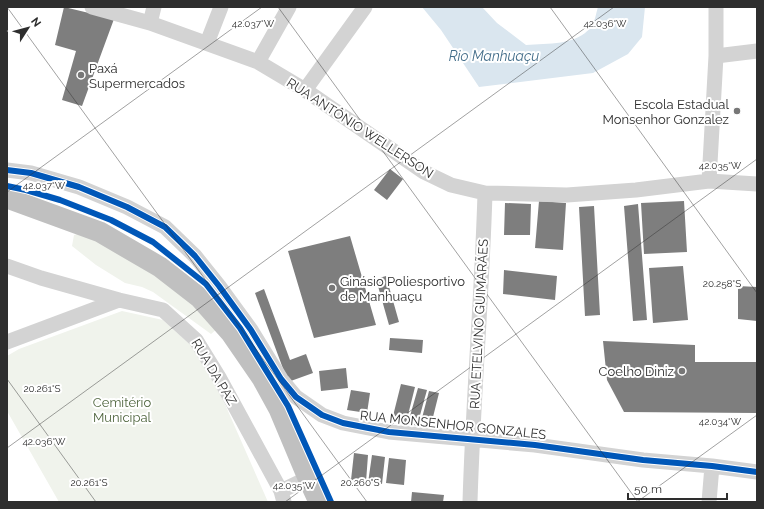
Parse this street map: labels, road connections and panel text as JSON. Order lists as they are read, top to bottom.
{
  "streets": {
    "street": [
      "RUA ANTÔNIO WELLERSON",
      "RUA ETELVINO GUIMARÃES",
      "RUA DA PAZ",
      "RUA MONSENHOR GONZALES"
    ]
  },
  "crossings": [
    ["RUA ANTÔNIO WELLERSON", "RUA ETELVINO GUIMARÃES"],
    ["RUA ETELVINO GUIMARÃES", "RUA MONSENHOR GONZALES"]
  ],
  "water": ["Rio Manhuaçu"],
  "parks": ["Cemitério Municipal"],
  "places": [
    "Paxá Supermercados",
    "Escola Estadual Monsenhor Gonzalez",
    "Ginásio Poliesportivo de Manhuaçu",
    "Coelho Diniz"
  ],
  "scale_bar": "50 m",
  "north": "top right",
  "coordinates": [
    "42.037°W",
    "42.036°W",
    "42.035°W",
    "20.258°S",
    "20.261°S",
    "42.034°W",
    "20.260°S"
  ]
}
